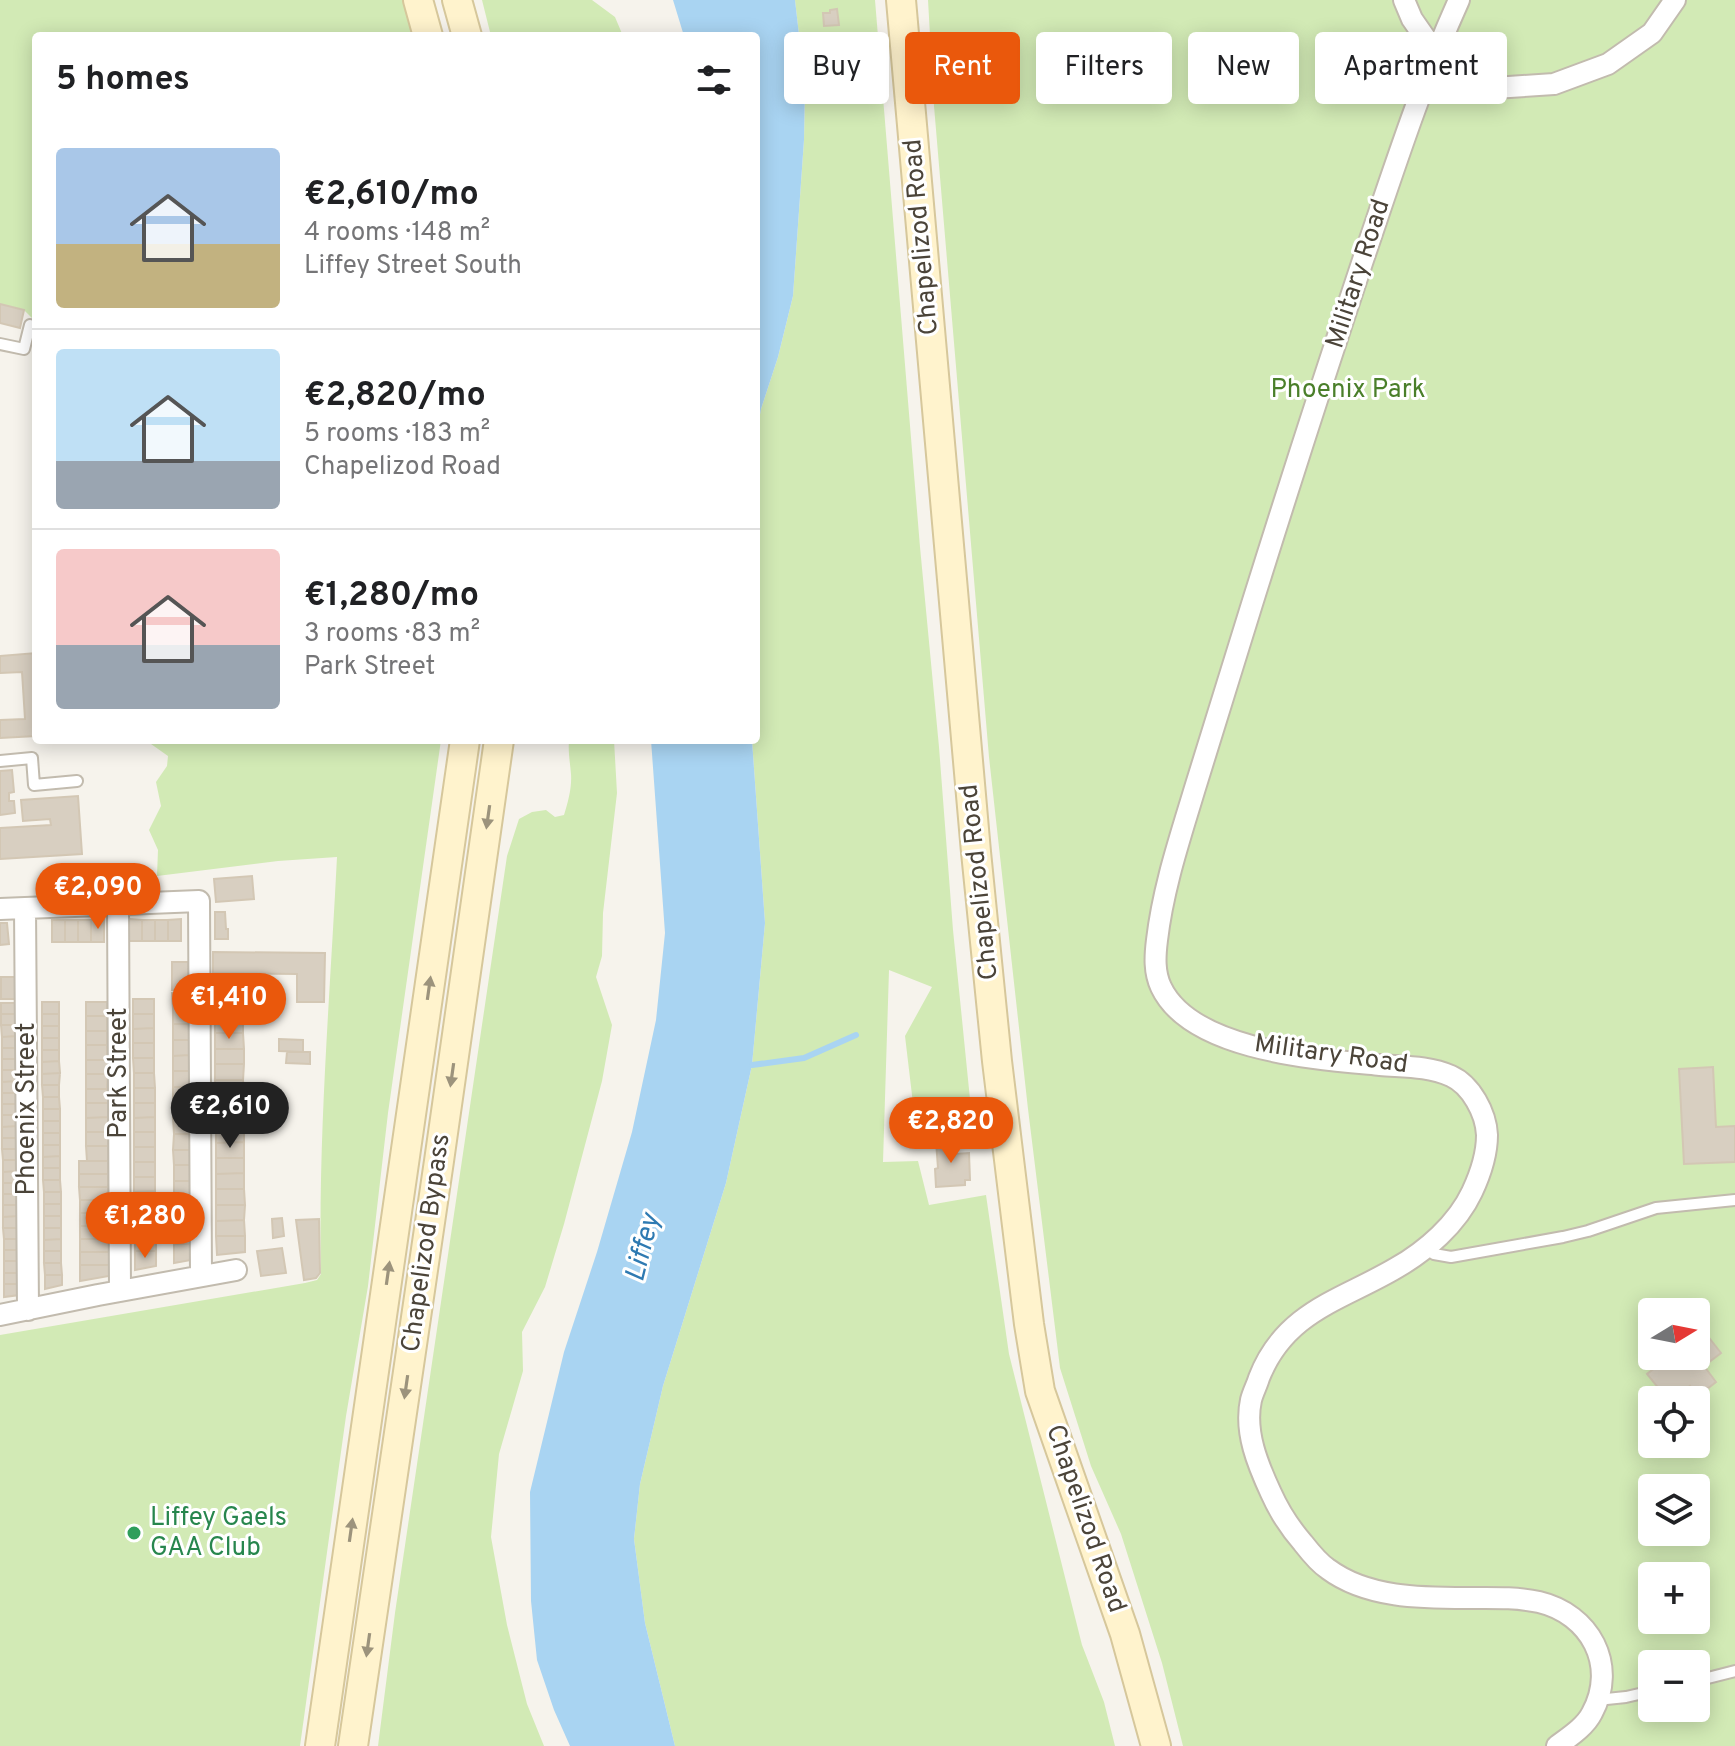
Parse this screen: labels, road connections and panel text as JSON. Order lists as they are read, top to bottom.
{
  "streets": {
    "main road": ["Chapelizod Road", "Chapelizod Bypass"],
    "street": ["Military Road", "Park Street", "Phoenix Street"]
  },
  "water": ["Liffey"],
  "parks": ["Phoenix Park"],
  "places": ["Liffey Gaels GAA Club"],
  "north": "right",
  "page": {
    "chip": [
      "Buy",
      "Rent",
      "Filters",
      "New",
      "Apartment"
    ],
    "heading": "5 homes",
    "list": [
      {
        "name": "€2,610/mo",
        "note": "4 rooms · 148 m² · Liffey Street South"
      },
      {
        "name": "€2,820/mo",
        "note": "5 rooms · 183 m² · Chapelizod Road"
      },
      {
        "name": "€1,280/mo",
        "note": "3 rooms · 83 m² · Park Street"
      }
    ],
    "price": [
      "€2,090",
      "€1,410",
      "€2,610",
      "€2,820",
      "€1,280"
    ],
    "map_buttons": ["+", "−"]
  }
}
